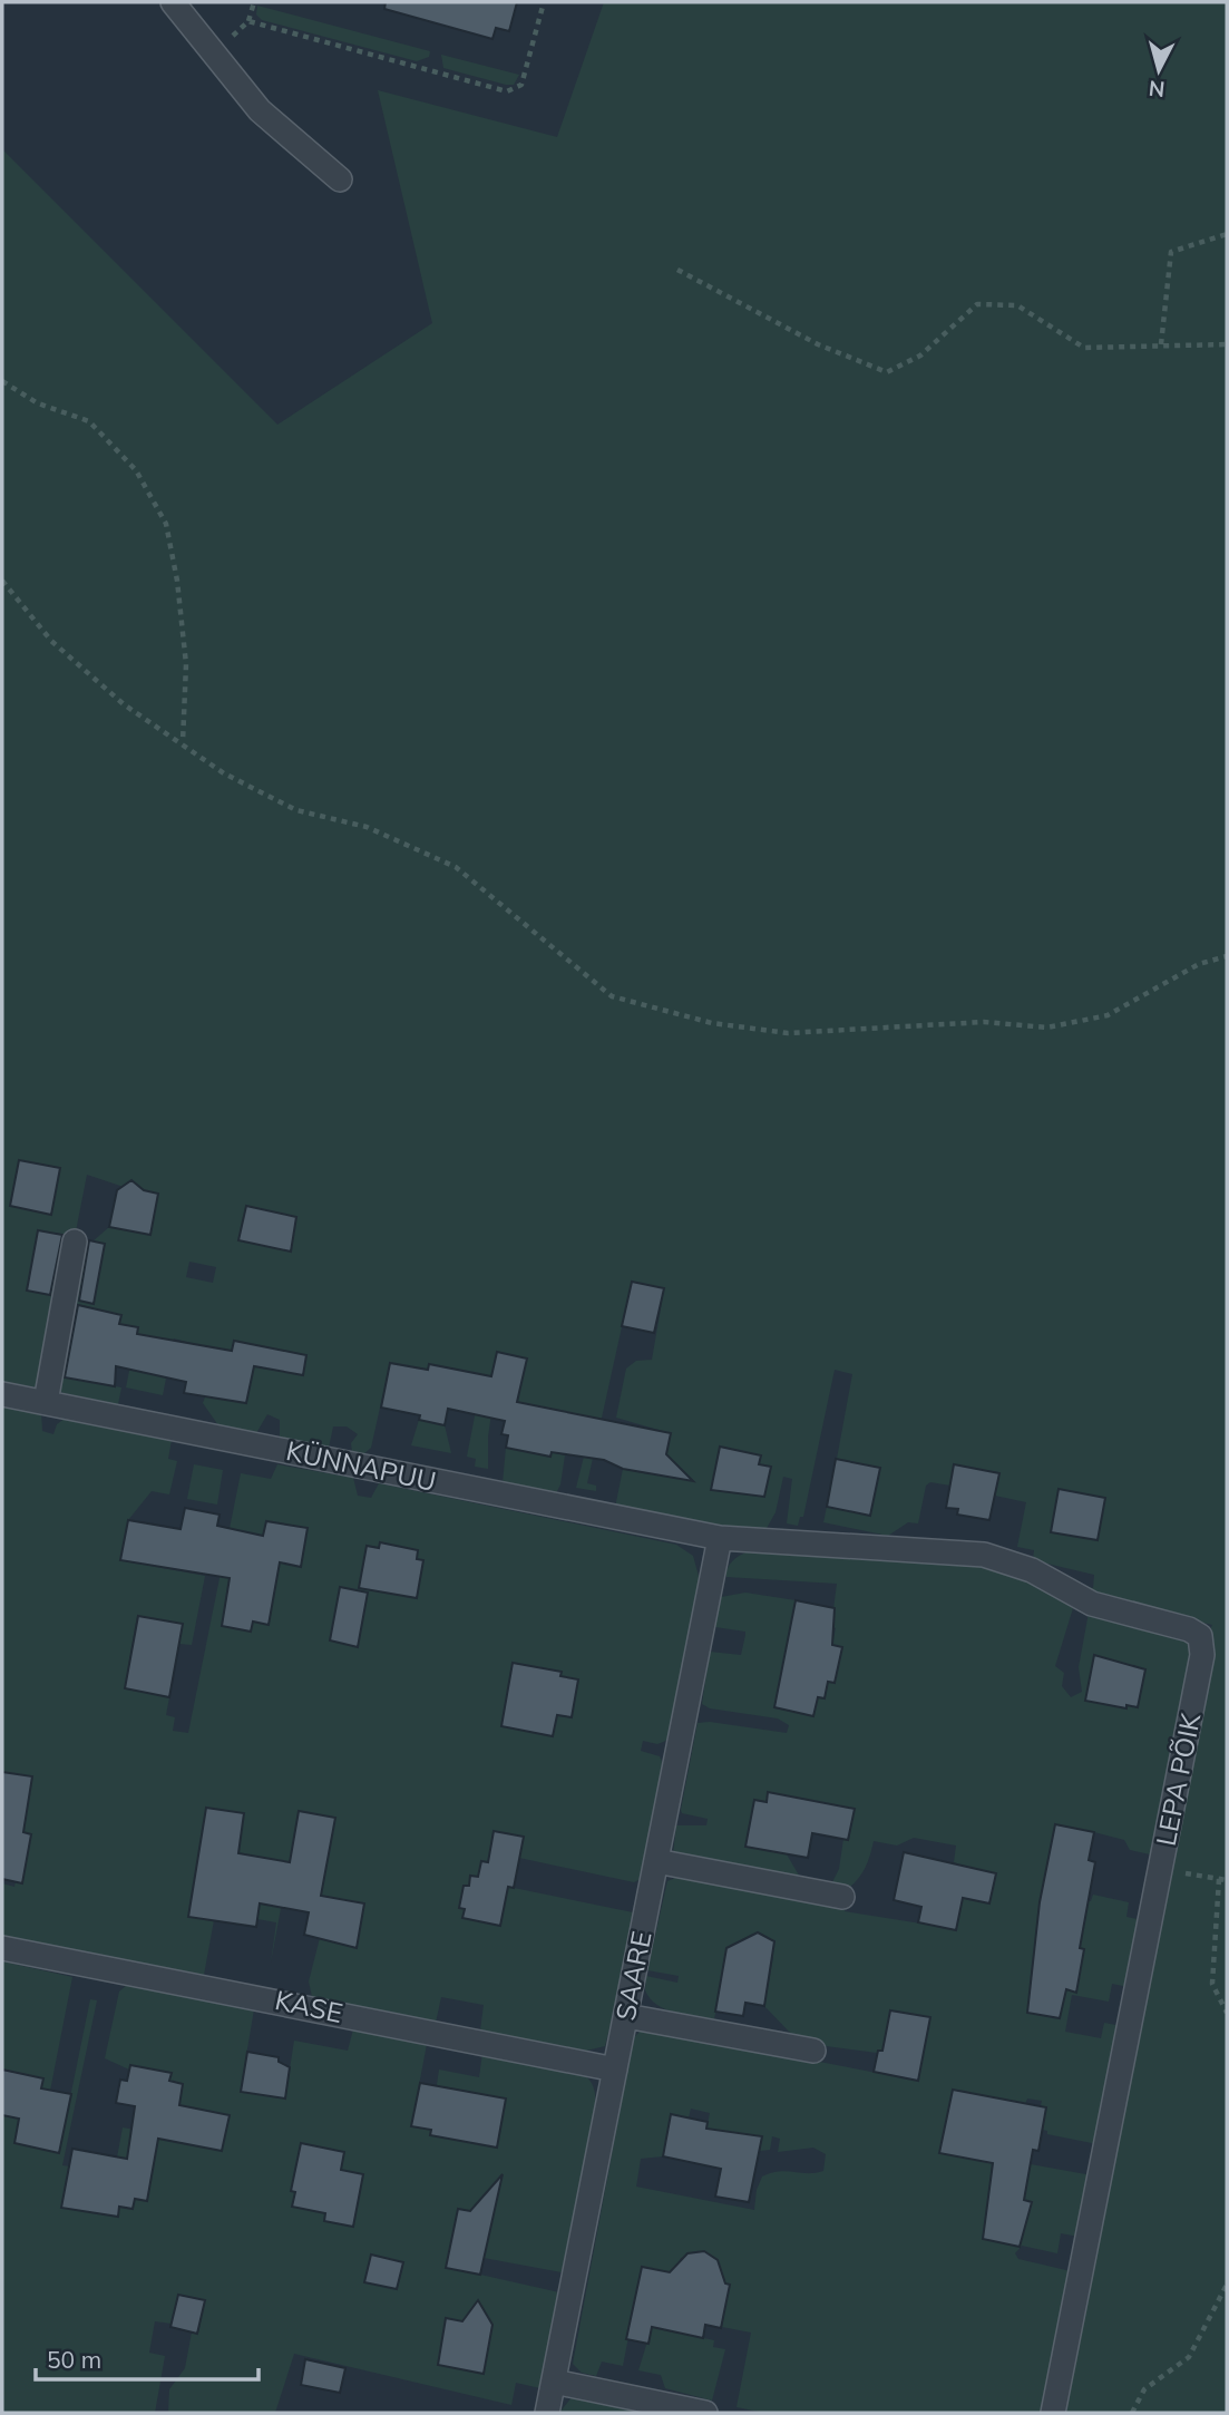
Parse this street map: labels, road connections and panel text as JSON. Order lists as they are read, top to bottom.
{
  "streets": {
    "street": [
      "KÜNNAPUU",
      "LEPA PÕIK",
      "SAARE",
      "KASE"
    ]
  },
  "crossings": [
    ["KÜNNAPUU", "LEPA PÕIK"],
    ["KÜNNAPUU", "SAARE"],
    ["LEPA PÕIK", "SAARE"],
    ["SAARE", "KASE"]
  ],
  "scale_bar": "50 m",
  "north": "bottom"
}
